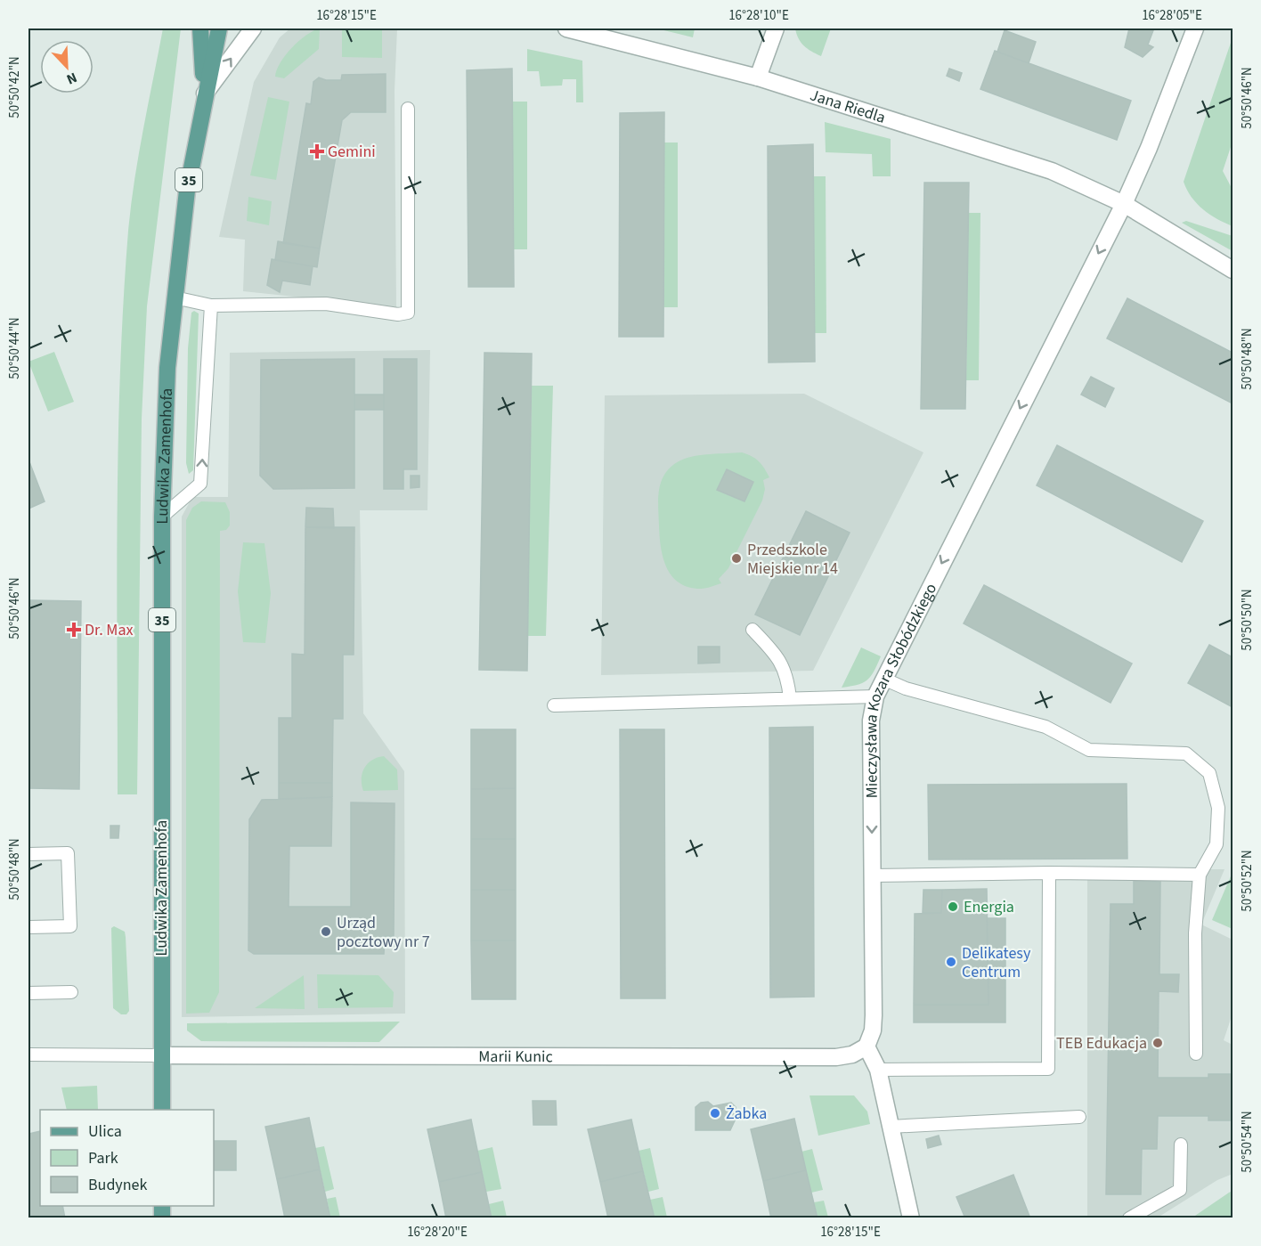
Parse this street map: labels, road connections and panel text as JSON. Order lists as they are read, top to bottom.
{
  "streets": {
    "main road": ["35", "Ludwika Zamenhofa"],
    "street": ["Jana Riedla", "Mieczysława Kozara Słobódzkiego", "Marii Kunic"]
  },
  "crossings": [
    ["Jana Riedla", "Mieczysława Kozara Słobódzkiego"],
    ["Ludwika Zamenhofa", "Marii Kunic"],
    ["Mieczysława Kozara Słobódzkiego", "Marii Kunic"]
  ],
  "one_way": ["Mieczysława Kozara Słobódzkiego"],
  "places": {
    "health": ["Gemini", "Dr. Max"],
    "other": [
      "Przedszkole Miejskie nr 14",
      "Energia",
      "Urząd pocztowy nr 7",
      "Delikatesy Centrum",
      "TEB Edukacja",
      "Żabka"
    ]
  },
  "legend": ["Ulica", "Park", "Budynek"],
  "north": "bottom right",
  "coordinates": [
    "16°28'15\"E",
    "16°28'10\"E",
    "16°28'05\"E",
    "50°50'42\"N",
    "50°50'46\"N",
    "50°50'44\"N",
    "50°50'48\"N",
    "50°50'50\"N",
    "50°50'52\"N",
    "50°50'54\"N",
    "16°28'20\"E"
  ]
}
